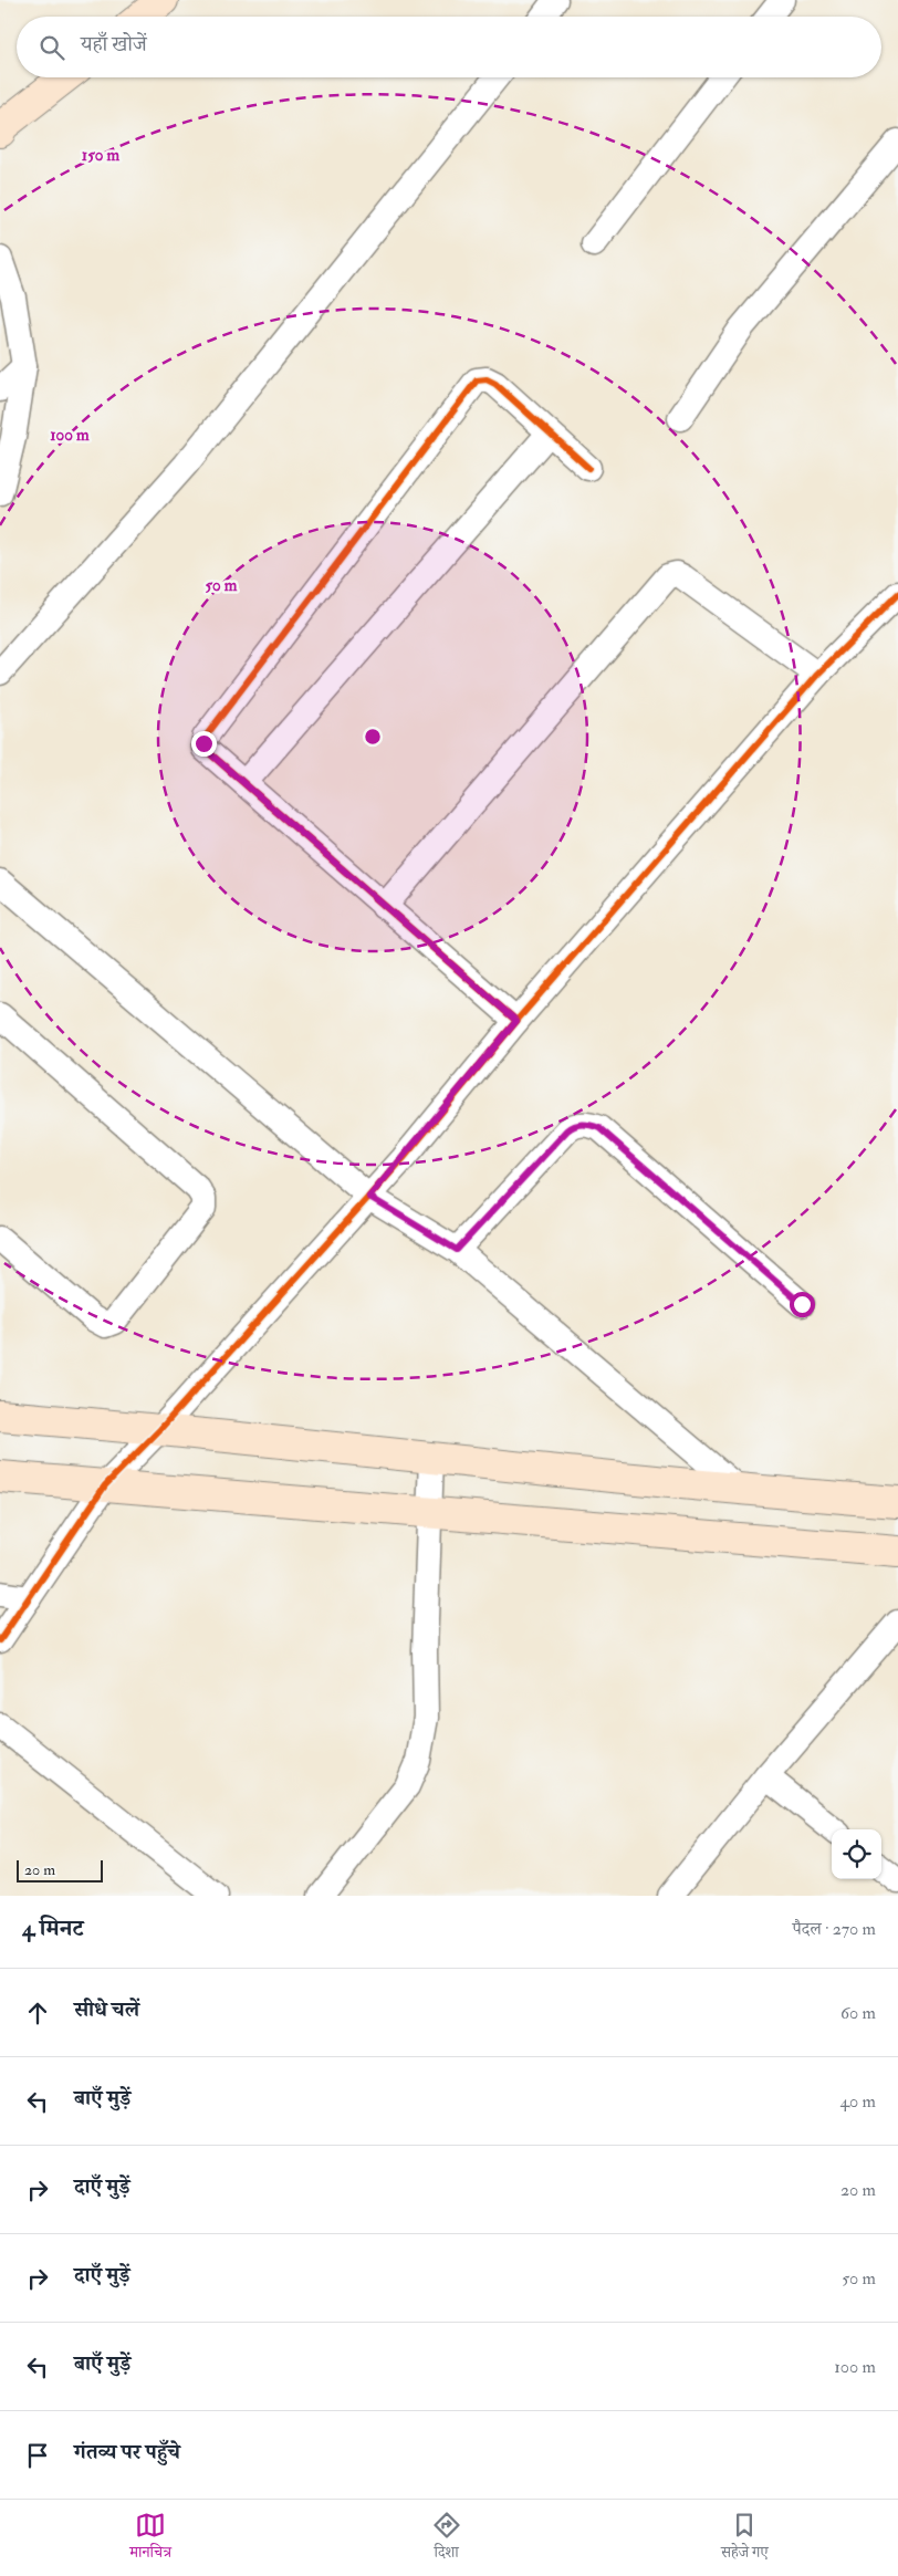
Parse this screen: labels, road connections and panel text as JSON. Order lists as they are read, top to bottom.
{
  "scale_bar": "20 m",
  "page": {
    "search": "यहाँ खोजें",
    "scale": "20 m",
    "heading": ["4 मिनट", "पैदल · 270 m"],
    "list": [
      ["सीधे चलें", "60 m"],
      ["बाएँ मुड़ें", "40 m"],
      ["दाएँ मुड़ें", "20 m"],
      ["दाएँ मुड़ें", "50 m"],
      ["बाएँ मुड़ें", "100 m"],
      "गंतव्य पर पहुँचे"
    ],
    "nav": ["मानचित्र", "दिशा", "सहेजे गए"]
  },
  "rings": ["150 m", "100 m", "50 m"]
}
